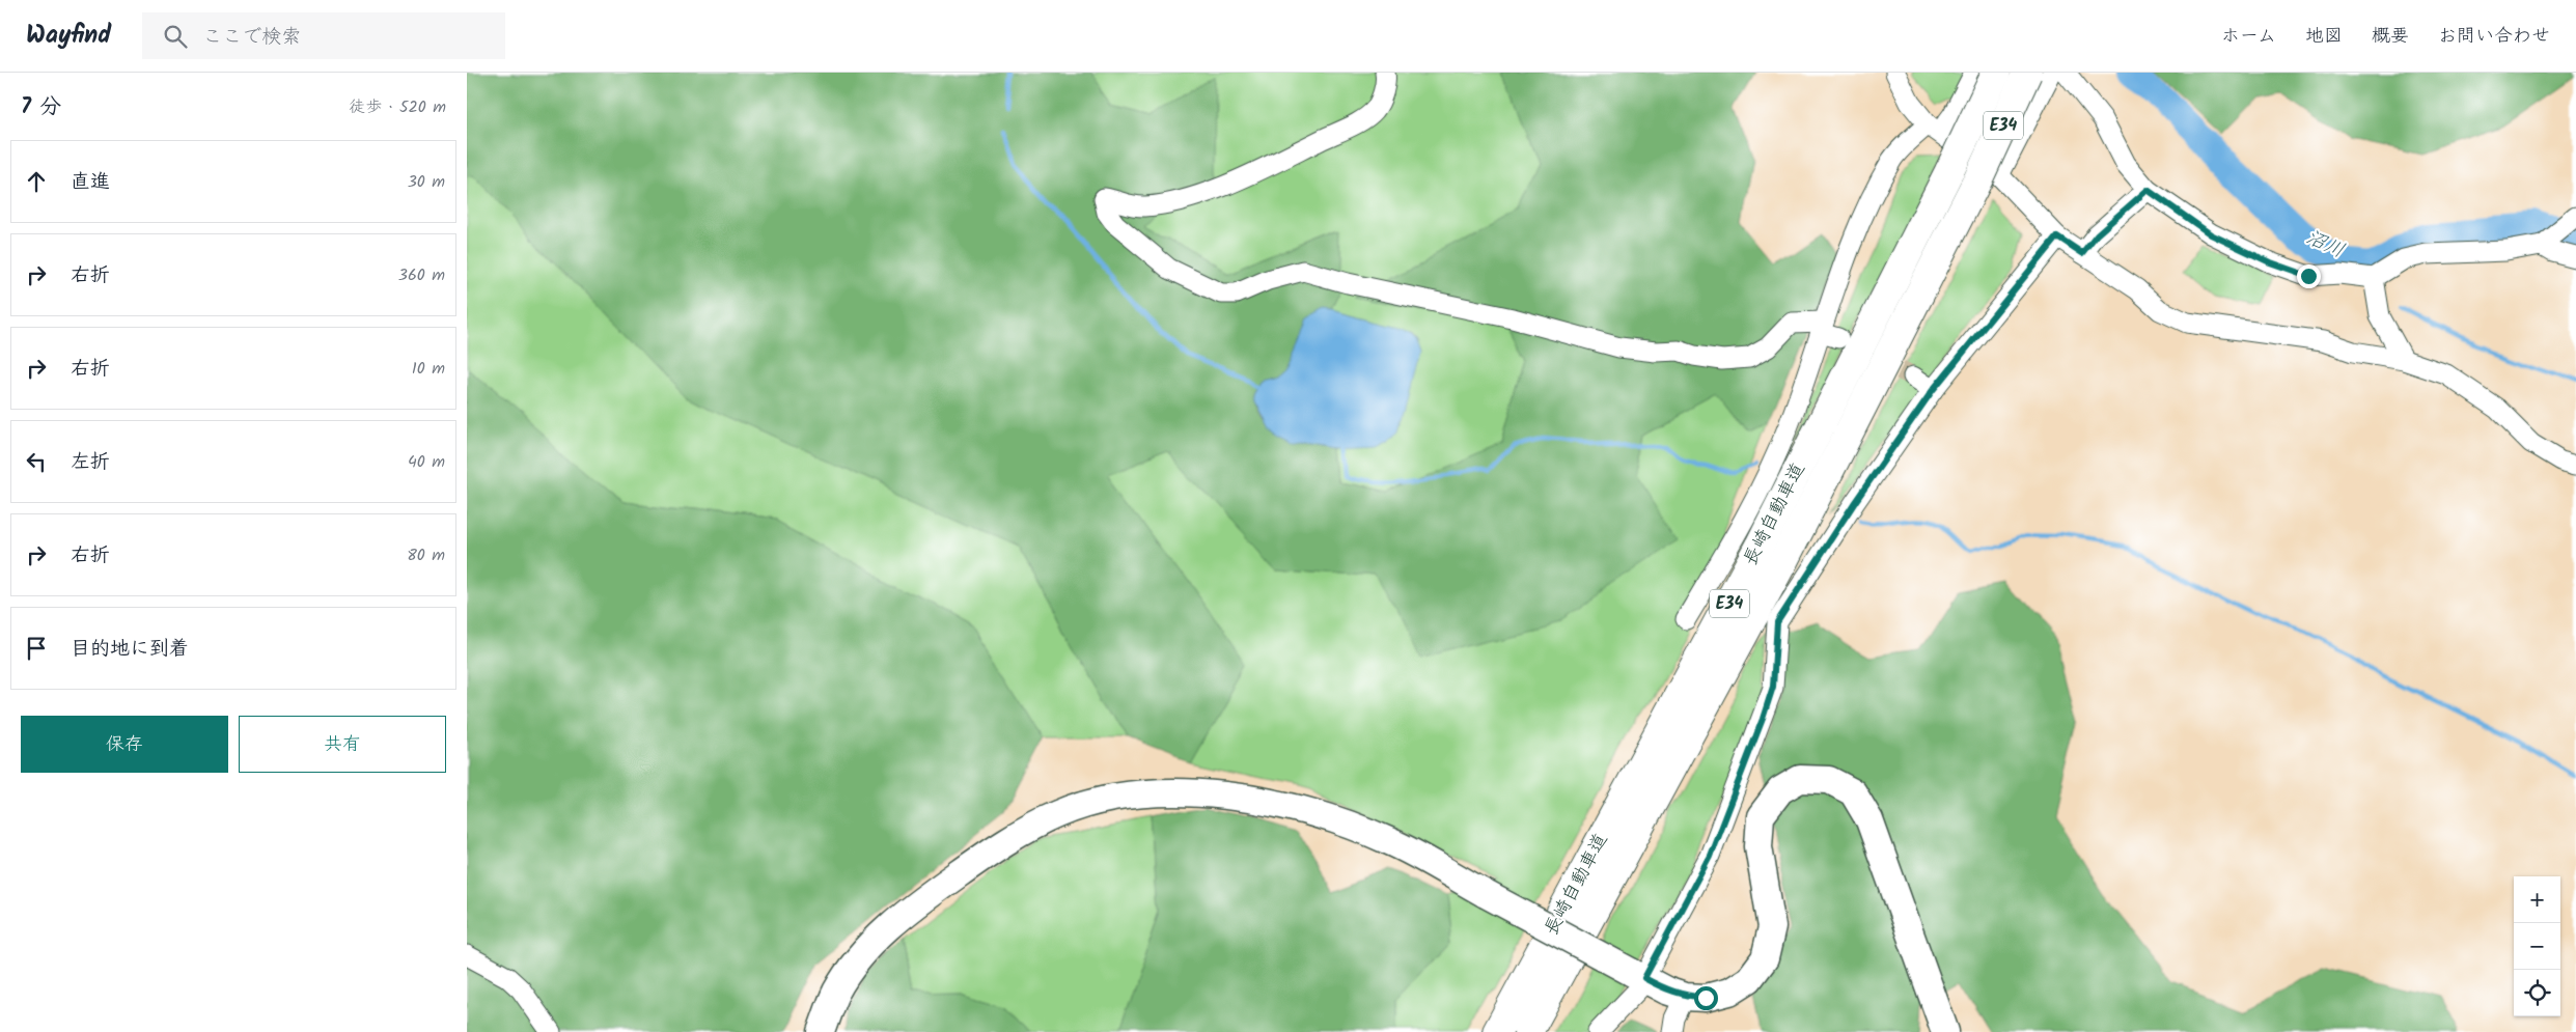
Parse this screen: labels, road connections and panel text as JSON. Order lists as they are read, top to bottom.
{
  "streets": {
    "highway": ["E34", "長崎自動車道"]
  },
  "water": ["沼川"],
  "page": {
    "header": "Wayfind",
    "search": "ここで検索",
    "nav": [
      "ホーム",
      "地図",
      "概要",
      "お問い合わせ"
    ],
    "heading": ["7 分", "徒歩 · 520 m"],
    "list": [
      ["直進", "30 m"],
      ["右折", "360 m"],
      ["右折", "10 m"],
      ["左折", "40 m"],
      ["右折", "80 m"],
      "目的地に到着"
    ],
    "buttons": ["保存", "共有"],
    "map_buttons": ["+", "−"]
  }
}
